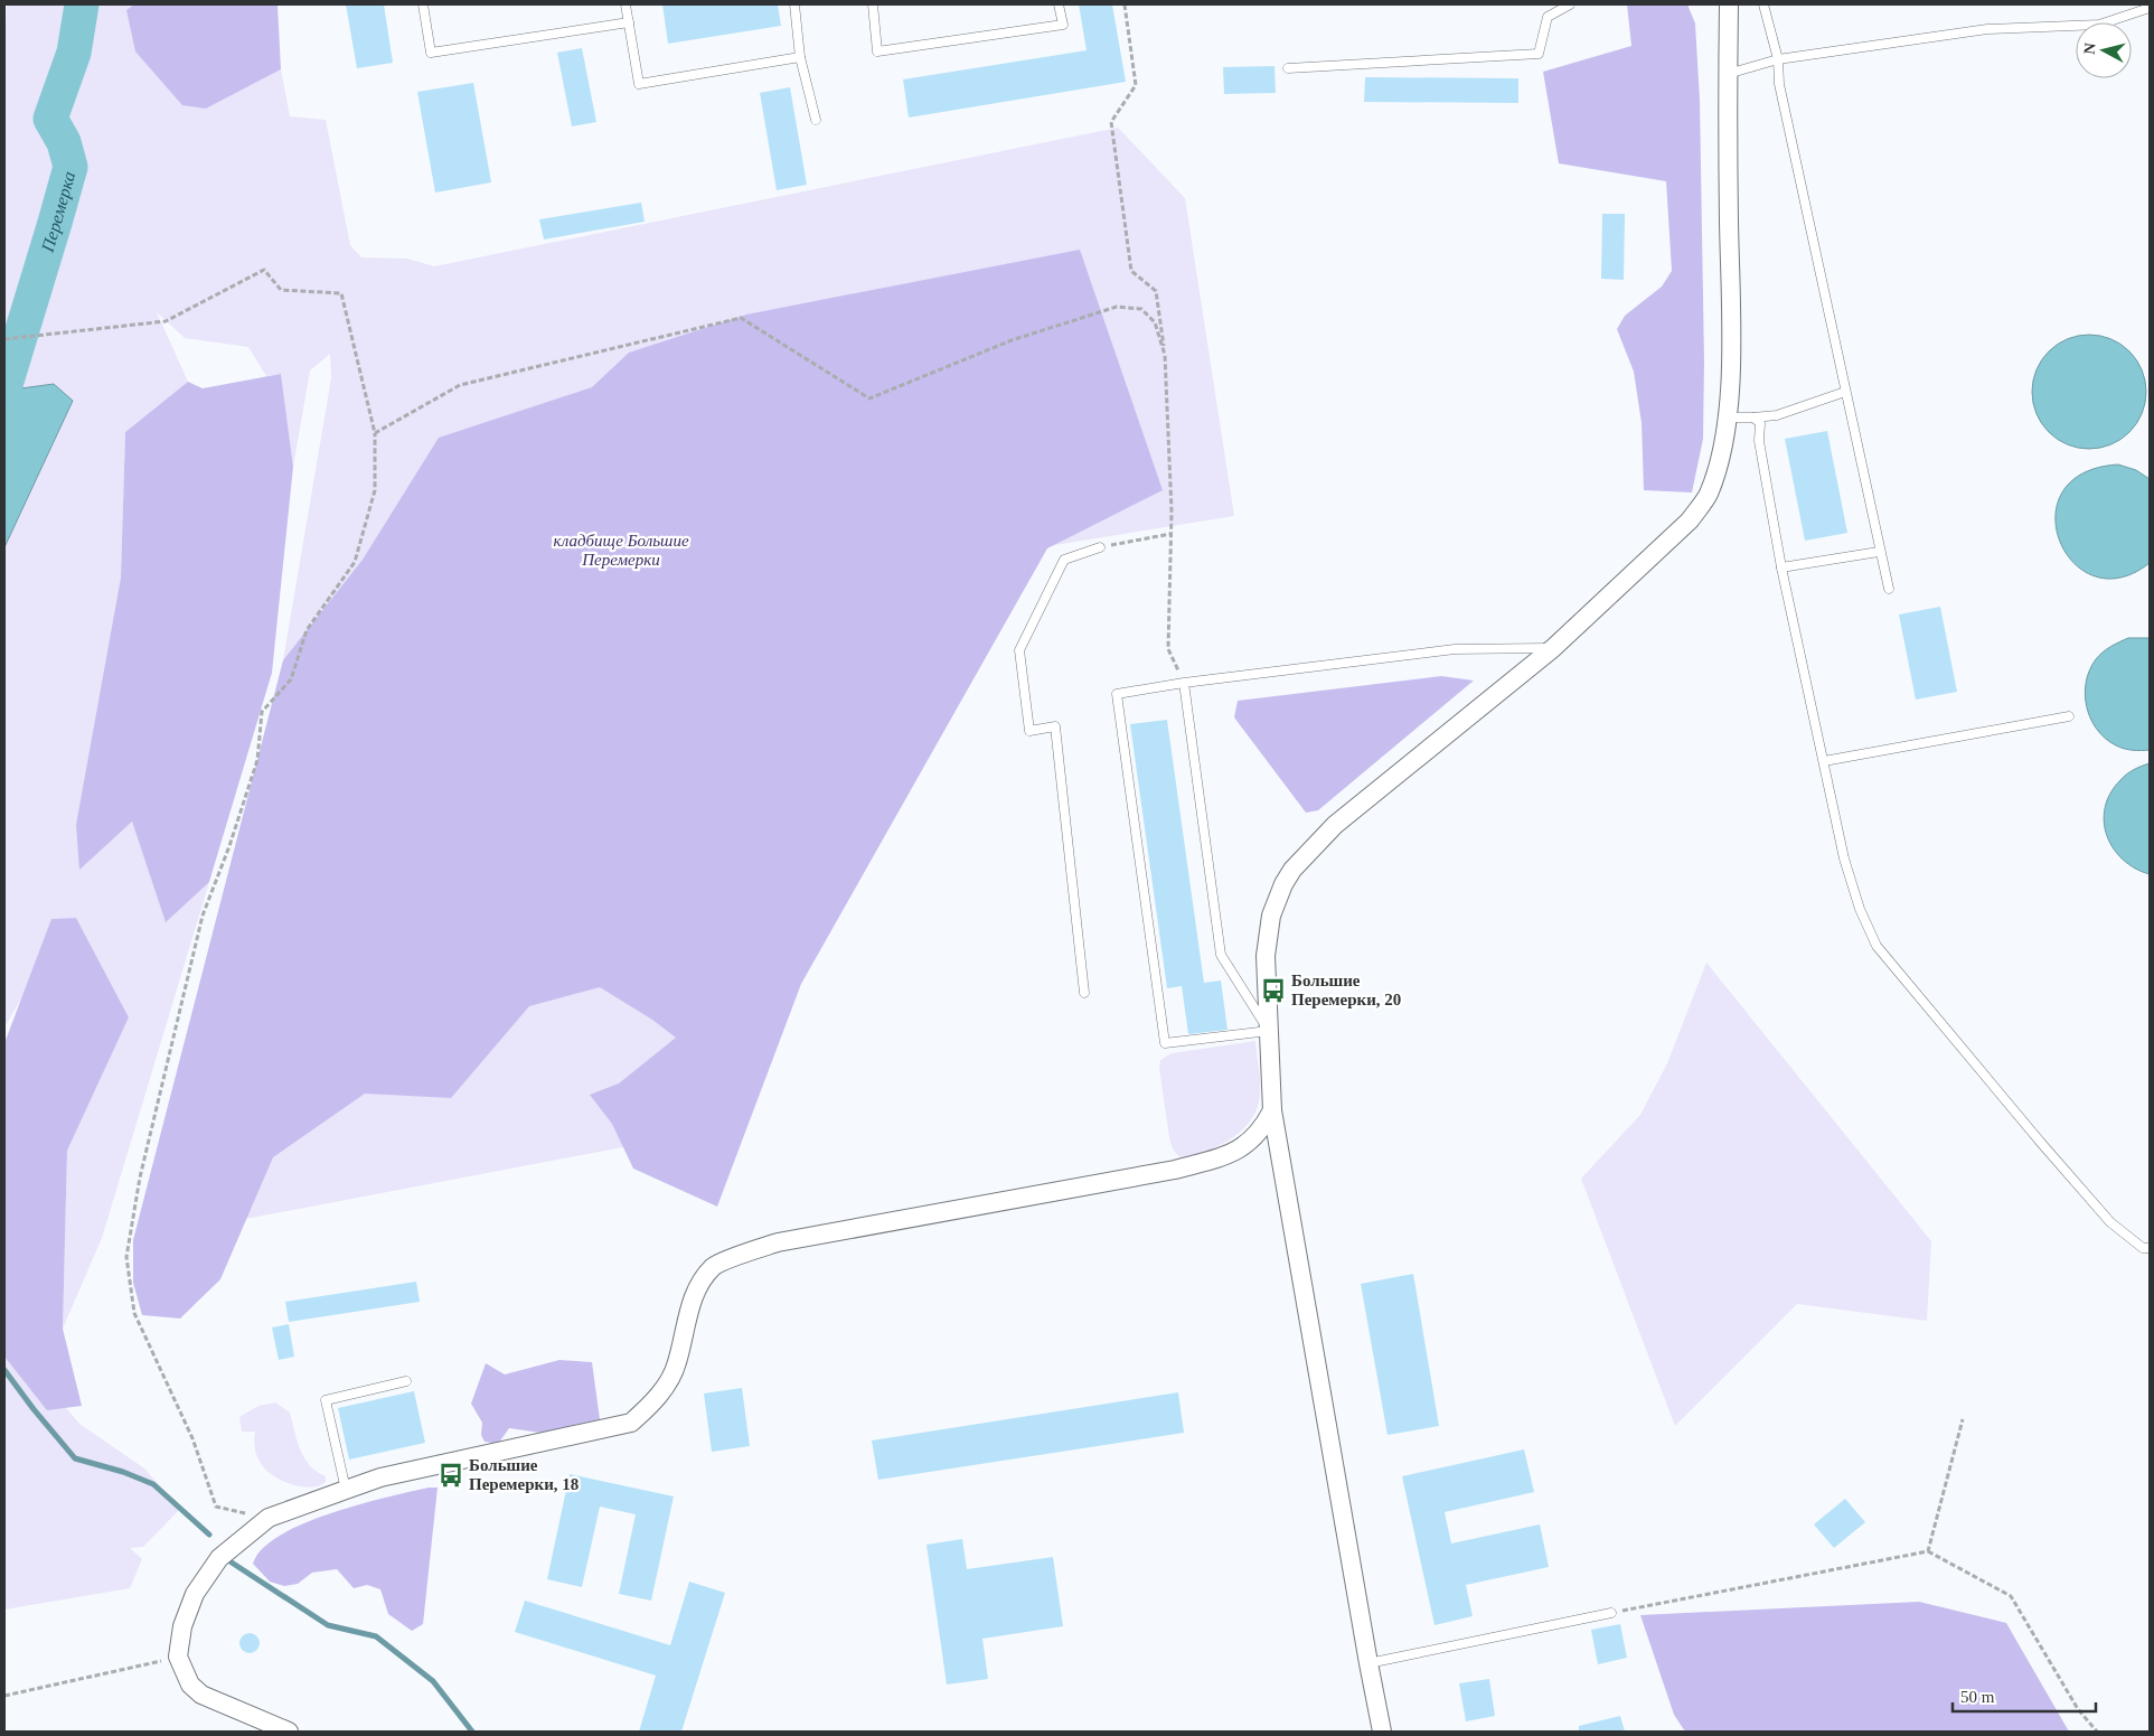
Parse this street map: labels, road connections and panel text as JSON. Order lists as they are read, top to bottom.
{
  "water": ["Перемерка"],
  "parks": ["кладбище Большие Перемерки"],
  "places": {
    "bus stop": ["Большие Перемерки, 20", "Большие Перемерки, 18"]
  },
  "scale_bar": "50 m",
  "north": "left"
}
